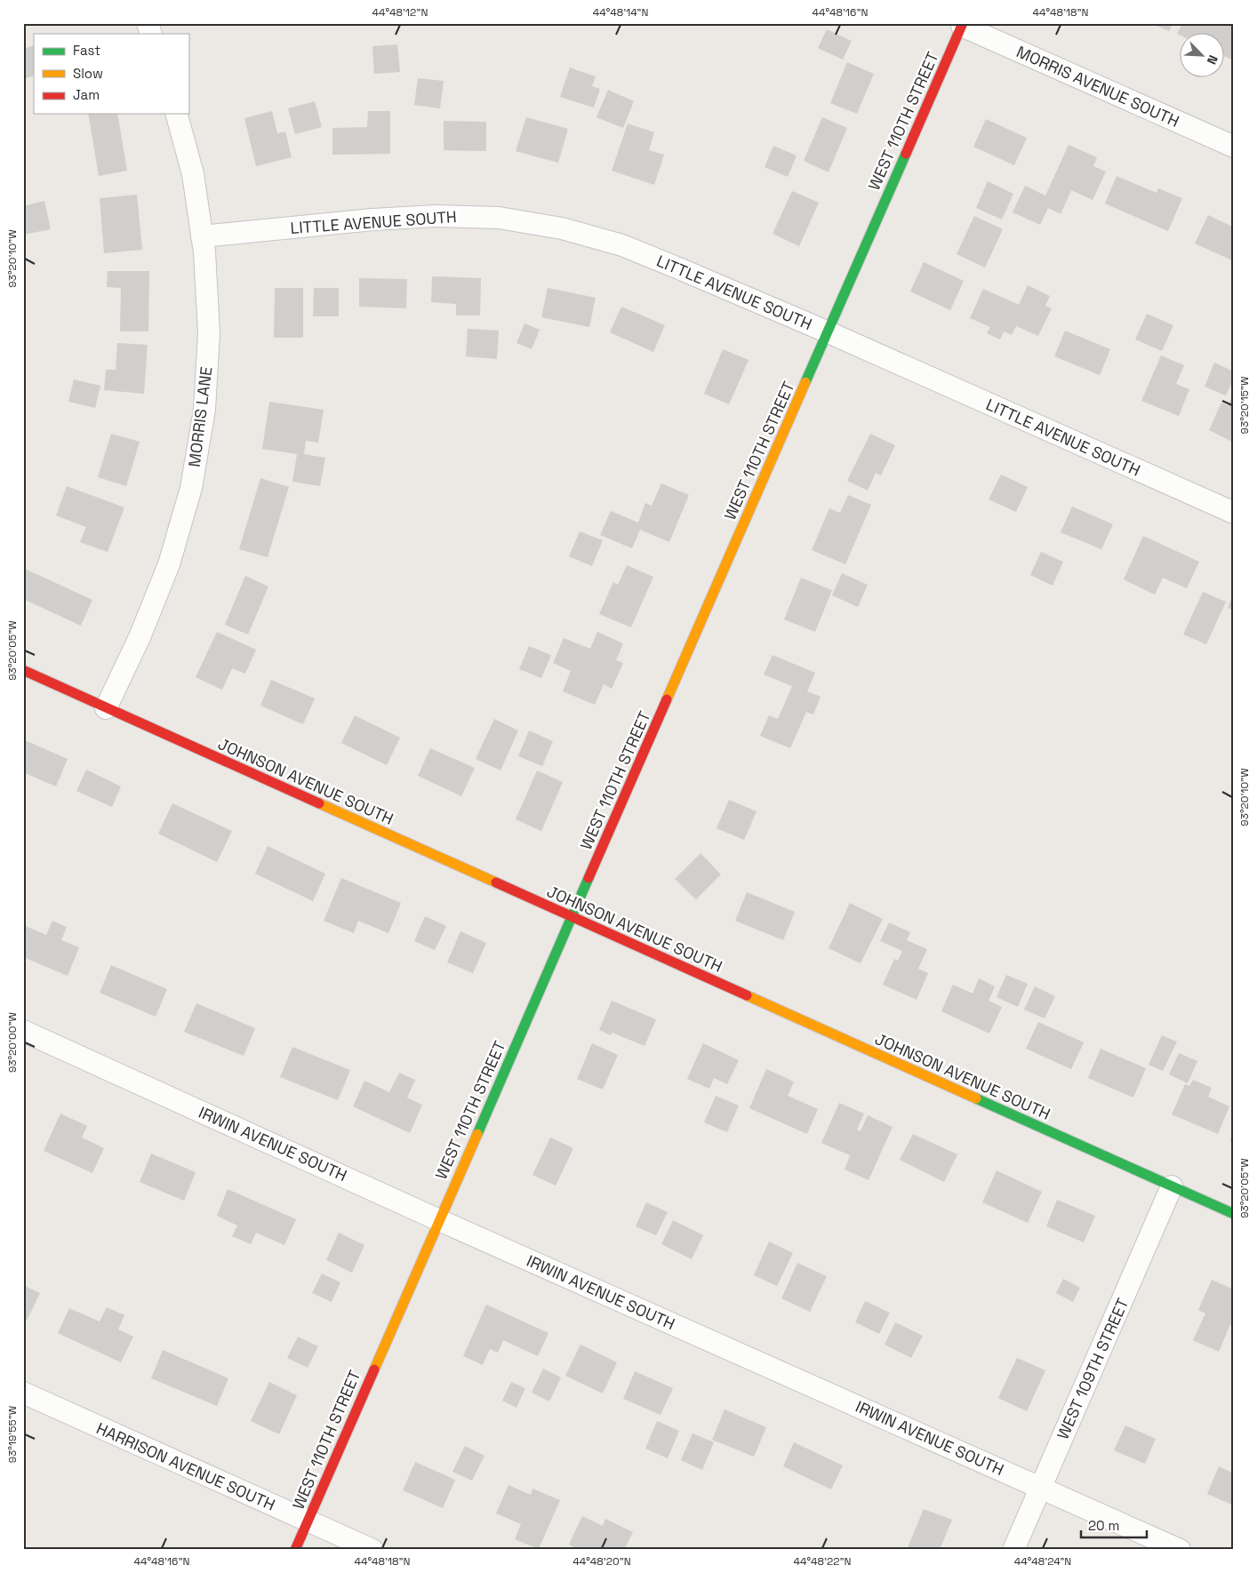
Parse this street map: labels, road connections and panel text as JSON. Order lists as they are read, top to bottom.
{
  "streets": {
    "street": [
      "MORRIS AVENUE SOUTH",
      "WEST 110TH STREET",
      "LITTLE AVENUE SOUTH",
      "MORRIS LANE",
      "JOHNSON AVENUE SOUTH",
      "IRWIN AVENUE SOUTH",
      "WEST 109TH STREET",
      "HARRISON AVENUE SOUTH"
    ]
  },
  "crossings": [
    ["MORRIS AVENUE SOUTH", "WEST 110TH STREET"],
    ["WEST 110TH STREET", "LITTLE AVENUE SOUTH"],
    ["WEST 110TH STREET", "JOHNSON AVENUE SOUTH"],
    ["WEST 110TH STREET", "IRWIN AVENUE SOUTH"],
    ["WEST 110TH STREET", "HARRISON AVENUE SOUTH"],
    ["LITTLE AVENUE SOUTH", "MORRIS LANE"],
    ["MORRIS LANE", "JOHNSON AVENUE SOUTH"],
    ["JOHNSON AVENUE SOUTH", "WEST 109TH STREET"],
    ["IRWIN AVENUE SOUTH", "WEST 109TH STREET"]
  ],
  "legend": ["Fast", "Slow", "Jam"],
  "scale_bar": "20 m",
  "north": "bottom right",
  "coordinates": [
    "44°48'12\"N",
    "44°48'14\"N",
    "44°48'16\"N",
    "44°48'18\"N",
    "93°20'10\"W",
    "93°20'15\"W",
    "93°20'05\"W",
    "93°20'00\"W",
    "93°19'55\"W",
    "44°48'20\"N",
    "44°48'22\"N",
    "44°48'24\"N"
  ]
}
